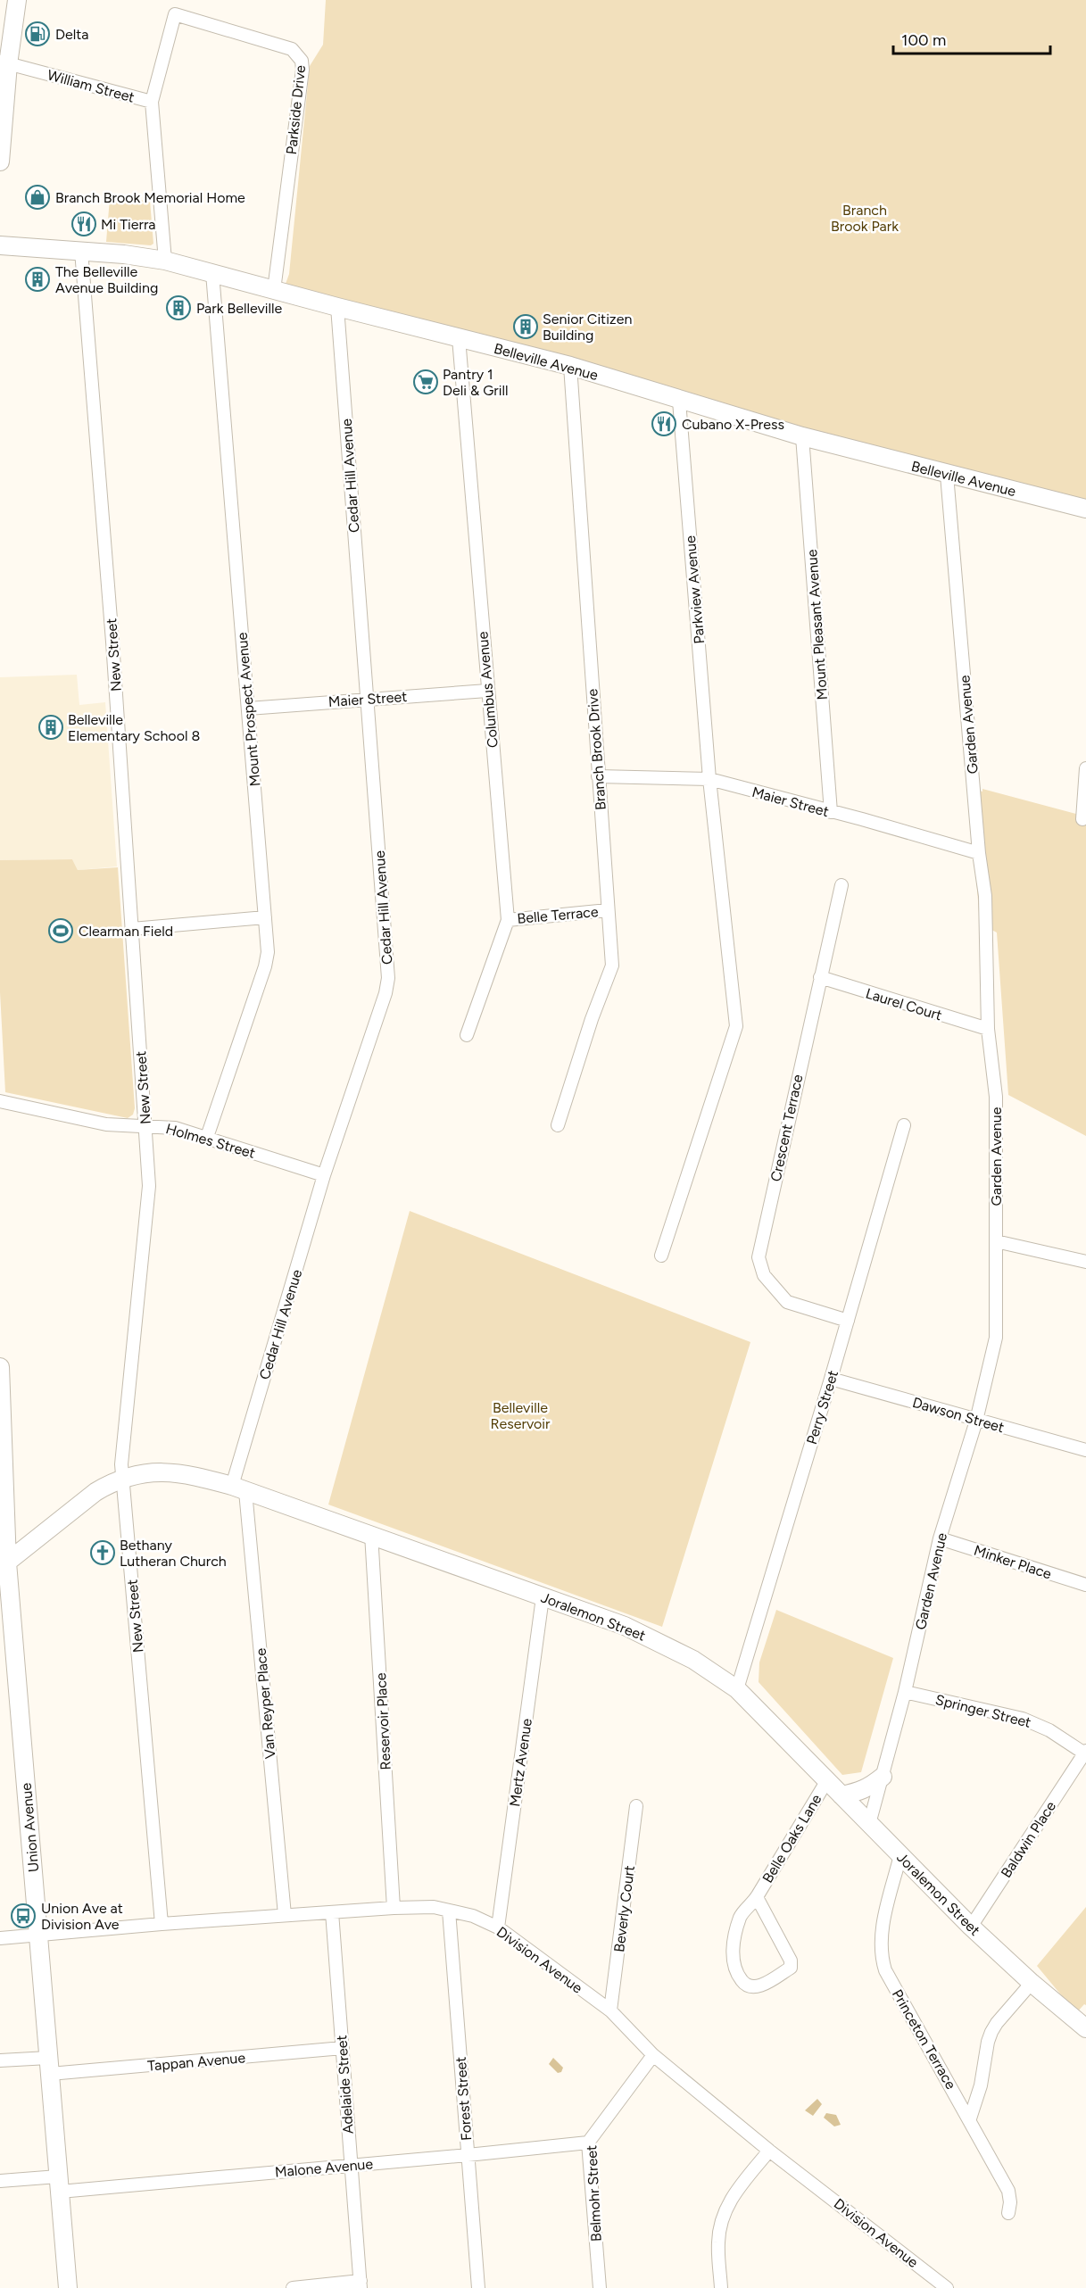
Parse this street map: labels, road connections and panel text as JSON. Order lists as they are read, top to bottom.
{
  "streets": {
    "street": [
      "William Street",
      "Parkside Drive",
      "Belleville Avenue",
      "Cedar Hill Avenue",
      "Parkview Avenue",
      "Mount Pleasant Avenue",
      "New Street",
      "Columbus Avenue",
      "Maier Street",
      "Mount Prospect Avenue",
      "Garden Avenue",
      "Branch Brook Drive",
      "Belle Terrace",
      "Laurel Court",
      "Crescent Terrace",
      "Holmes Street",
      "Perry Street",
      "Dawson Street",
      "Minker Place",
      "Joralemon Street",
      "Van Reyper Place",
      "Springer Street",
      "Reservoir Place",
      "Mertz Avenue",
      "Union Avenue",
      "Belle Oaks Lane",
      "Baldwin Place",
      "Beverly Court",
      "Division Avenue",
      "Princeton Terrace",
      "Tappan Avenue",
      "Adelaide Street",
      "Forest Street",
      "Malone Avenue",
      "Belmohr Street"
    ]
  },
  "crossings": [
    ["William Street", "Parkside Drive"],
    ["William Street", "Belleville Avenue"],
    ["Parkside Drive", "Belleville Avenue"],
    ["Belleville Avenue", "Cedar Hill Avenue"],
    ["Belleville Avenue", "Parkview Avenue"],
    ["Belleville Avenue", "Mount Pleasant Avenue"],
    ["Belleville Avenue", "New Street"],
    ["Belleville Avenue", "Columbus Avenue"],
    ["Belleville Avenue", "Mount Prospect Avenue"],
    ["Belleville Avenue", "Garden Avenue"],
    ["Belleville Avenue", "Branch Brook Drive"],
    ["Cedar Hill Avenue", "Maier Street"],
    ["Cedar Hill Avenue", "Holmes Street"],
    ["Cedar Hill Avenue", "Joralemon Street"],
    ["Cedar Hill Avenue", "Van Reyper Place"],
    ["Parkview Avenue", "Maier Street"],
    ["Mount Pleasant Avenue", "Maier Street"],
    ["New Street", "Holmes Street"],
    ["New Street", "Joralemon Street"],
    ["New Street", "Division Avenue"],
    ["Columbus Avenue", "Maier Street"],
    ["Columbus Avenue", "Belle Terrace"],
    ["Maier Street", "Mount Prospect Avenue"],
    ["Maier Street", "Garden Avenue"],
    ["Maier Street", "Branch Brook Drive"],
    ["Mount Prospect Avenue", "Holmes Street"],
    ["Garden Avenue", "Laurel Court"],
    ["Garden Avenue", "Dawson Street"],
    ["Garden Avenue", "Minker Place"],
    ["Garden Avenue", "Joralemon Street"],
    ["Garden Avenue", "Springer Street"],
    ["Branch Brook Drive", "Belle Terrace"],
    ["Laurel Court", "Crescent Terrace"],
    ["Crescent Terrace", "Perry Street"],
    ["Perry Street", "Dawson Street"],
    ["Perry Street", "Joralemon Street"],
    ["Joralemon Street", "Van Reyper Place"],
    ["Joralemon Street", "Reservoir Place"],
    ["Joralemon Street", "Mertz Avenue"],
    ["Joralemon Street", "Union Avenue"],
    ["Joralemon Street", "Belle Oaks Lane"],
    ["Joralemon Street", "Baldwin Place"],
    ["Joralemon Street", "Princeton Terrace"],
    ["Van Reyper Place", "Division Avenue"],
    ["Springer Street", "Baldwin Place"],
    ["Reservoir Place", "Division Avenue"],
    ["Mertz Avenue", "Division Avenue"],
    ["Union Avenue", "Division Avenue"],
    ["Union Avenue", "Tappan Avenue"],
    ["Union Avenue", "Malone Avenue"],
    ["Beverly Court", "Division Avenue"],
    ["Division Avenue", "Adelaide Street"],
    ["Division Avenue", "Forest Street"],
    ["Division Avenue", "Belmohr Street"],
    ["Tappan Avenue", "Adelaide Street"],
    ["Adelaide Street", "Malone Avenue"],
    ["Forest Street", "Malone Avenue"],
    ["Malone Avenue", "Belmohr Street"]
  ],
  "parks": ["Branch Brook Park", "Belleville Reservoir"],
  "places": {
    "fuel station": ["Delta"],
    "shop": ["Branch Brook Memorial Home"],
    "restaurant": ["Mi Tierra", "Cubano X-Press"],
    "building": [
      "The Belleville Avenue Building",
      "Park Belleville",
      "Senior Citizen Building",
      "Belleville Elementary School 8"
    ],
    "supermarket": ["Pantry 1 Deli & Grill"],
    "sports": ["Clearman Field"],
    "church": ["Bethany Lutheran Church"],
    "bus stop": ["Union Ave at Division Ave"]
  },
  "scale_bar": "100 m"
}
